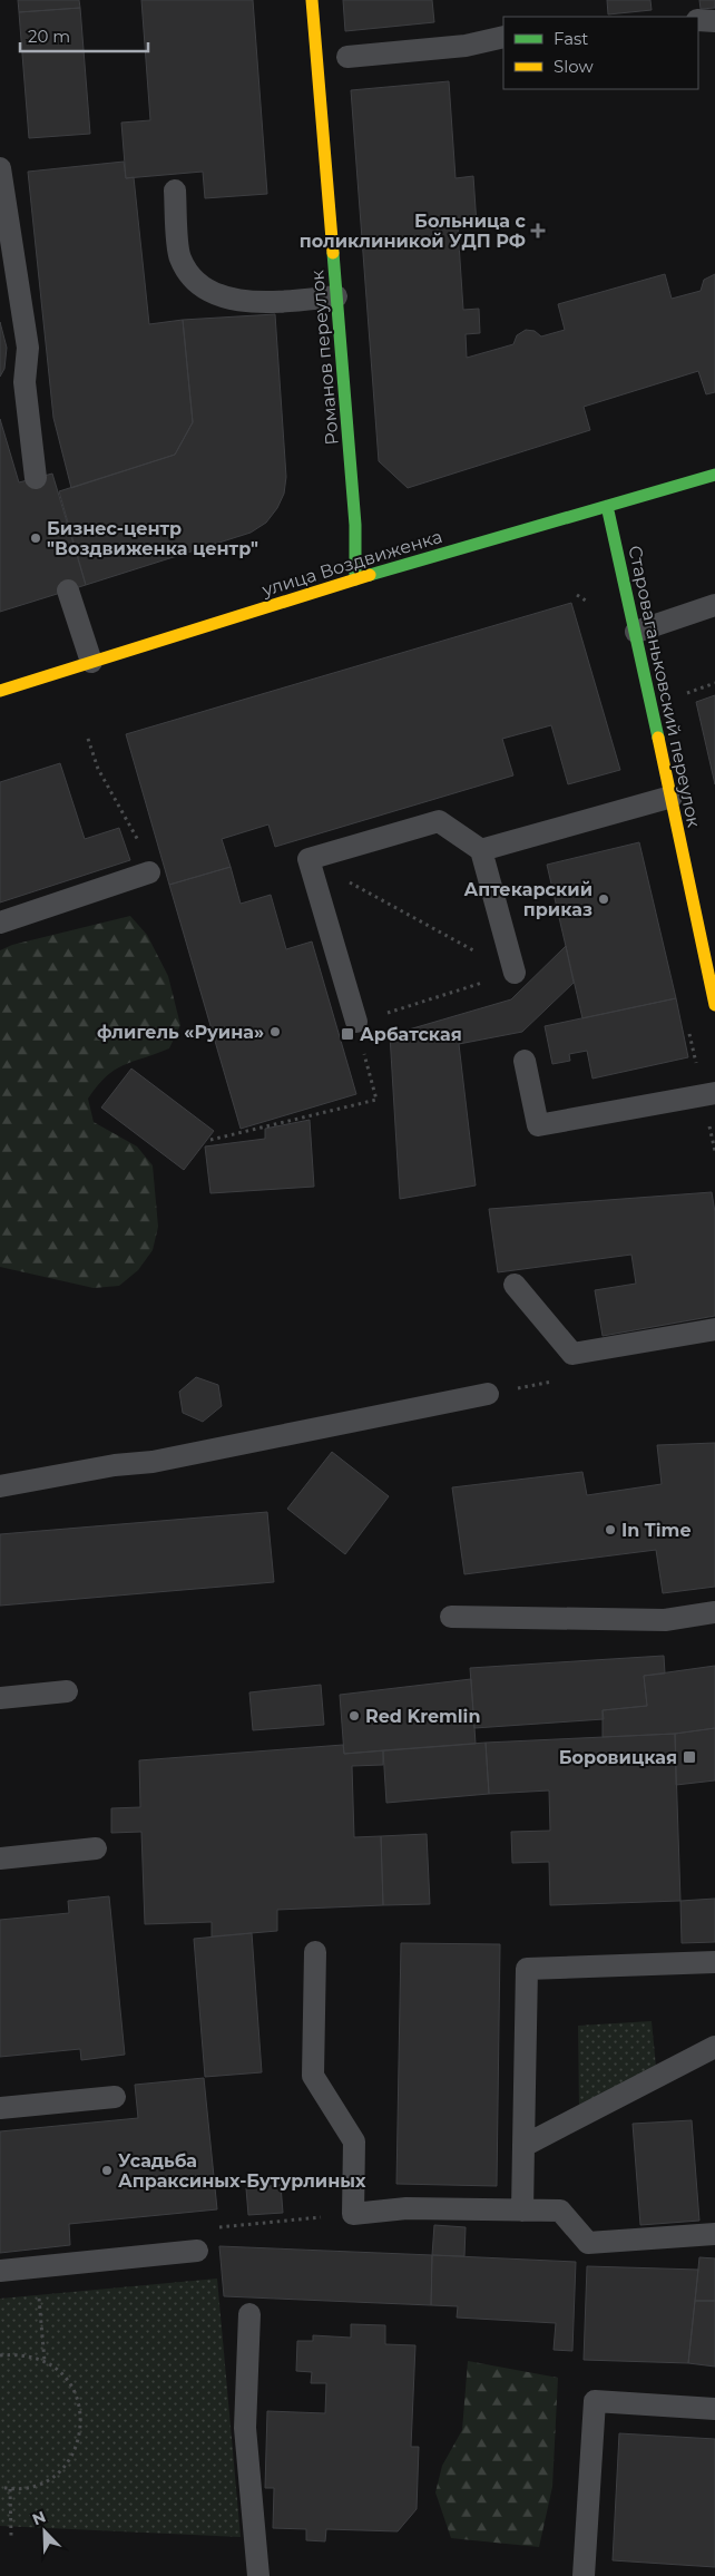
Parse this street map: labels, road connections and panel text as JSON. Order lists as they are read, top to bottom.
{
  "streets": {
    "street": ["Романов переулок", "улица Воздвиженка", "Староваганьковский переулок"]
  },
  "crossings": [
    ["Романов переулок", "улица Воздвиженка"],
    ["улица Воздвиженка", "Староваганьковский переулок"]
  ],
  "places": {
    "health": ["Больница с поликлиникой УДП РФ"],
    "other": [
      "Бизнес-центр \"Воздвиженка центр\"",
      "Аптекарский приказ",
      "флигель «Руина»",
      "In Time",
      "Red Kremlin",
      "Усадьба Апраксиных-Бутурлиных"
    ],
    "transit": ["Арбатская", "Боровицкая"]
  },
  "legend": ["Fast", "Slow"],
  "scale_bar": "20 m",
  "north": "top left"
}
